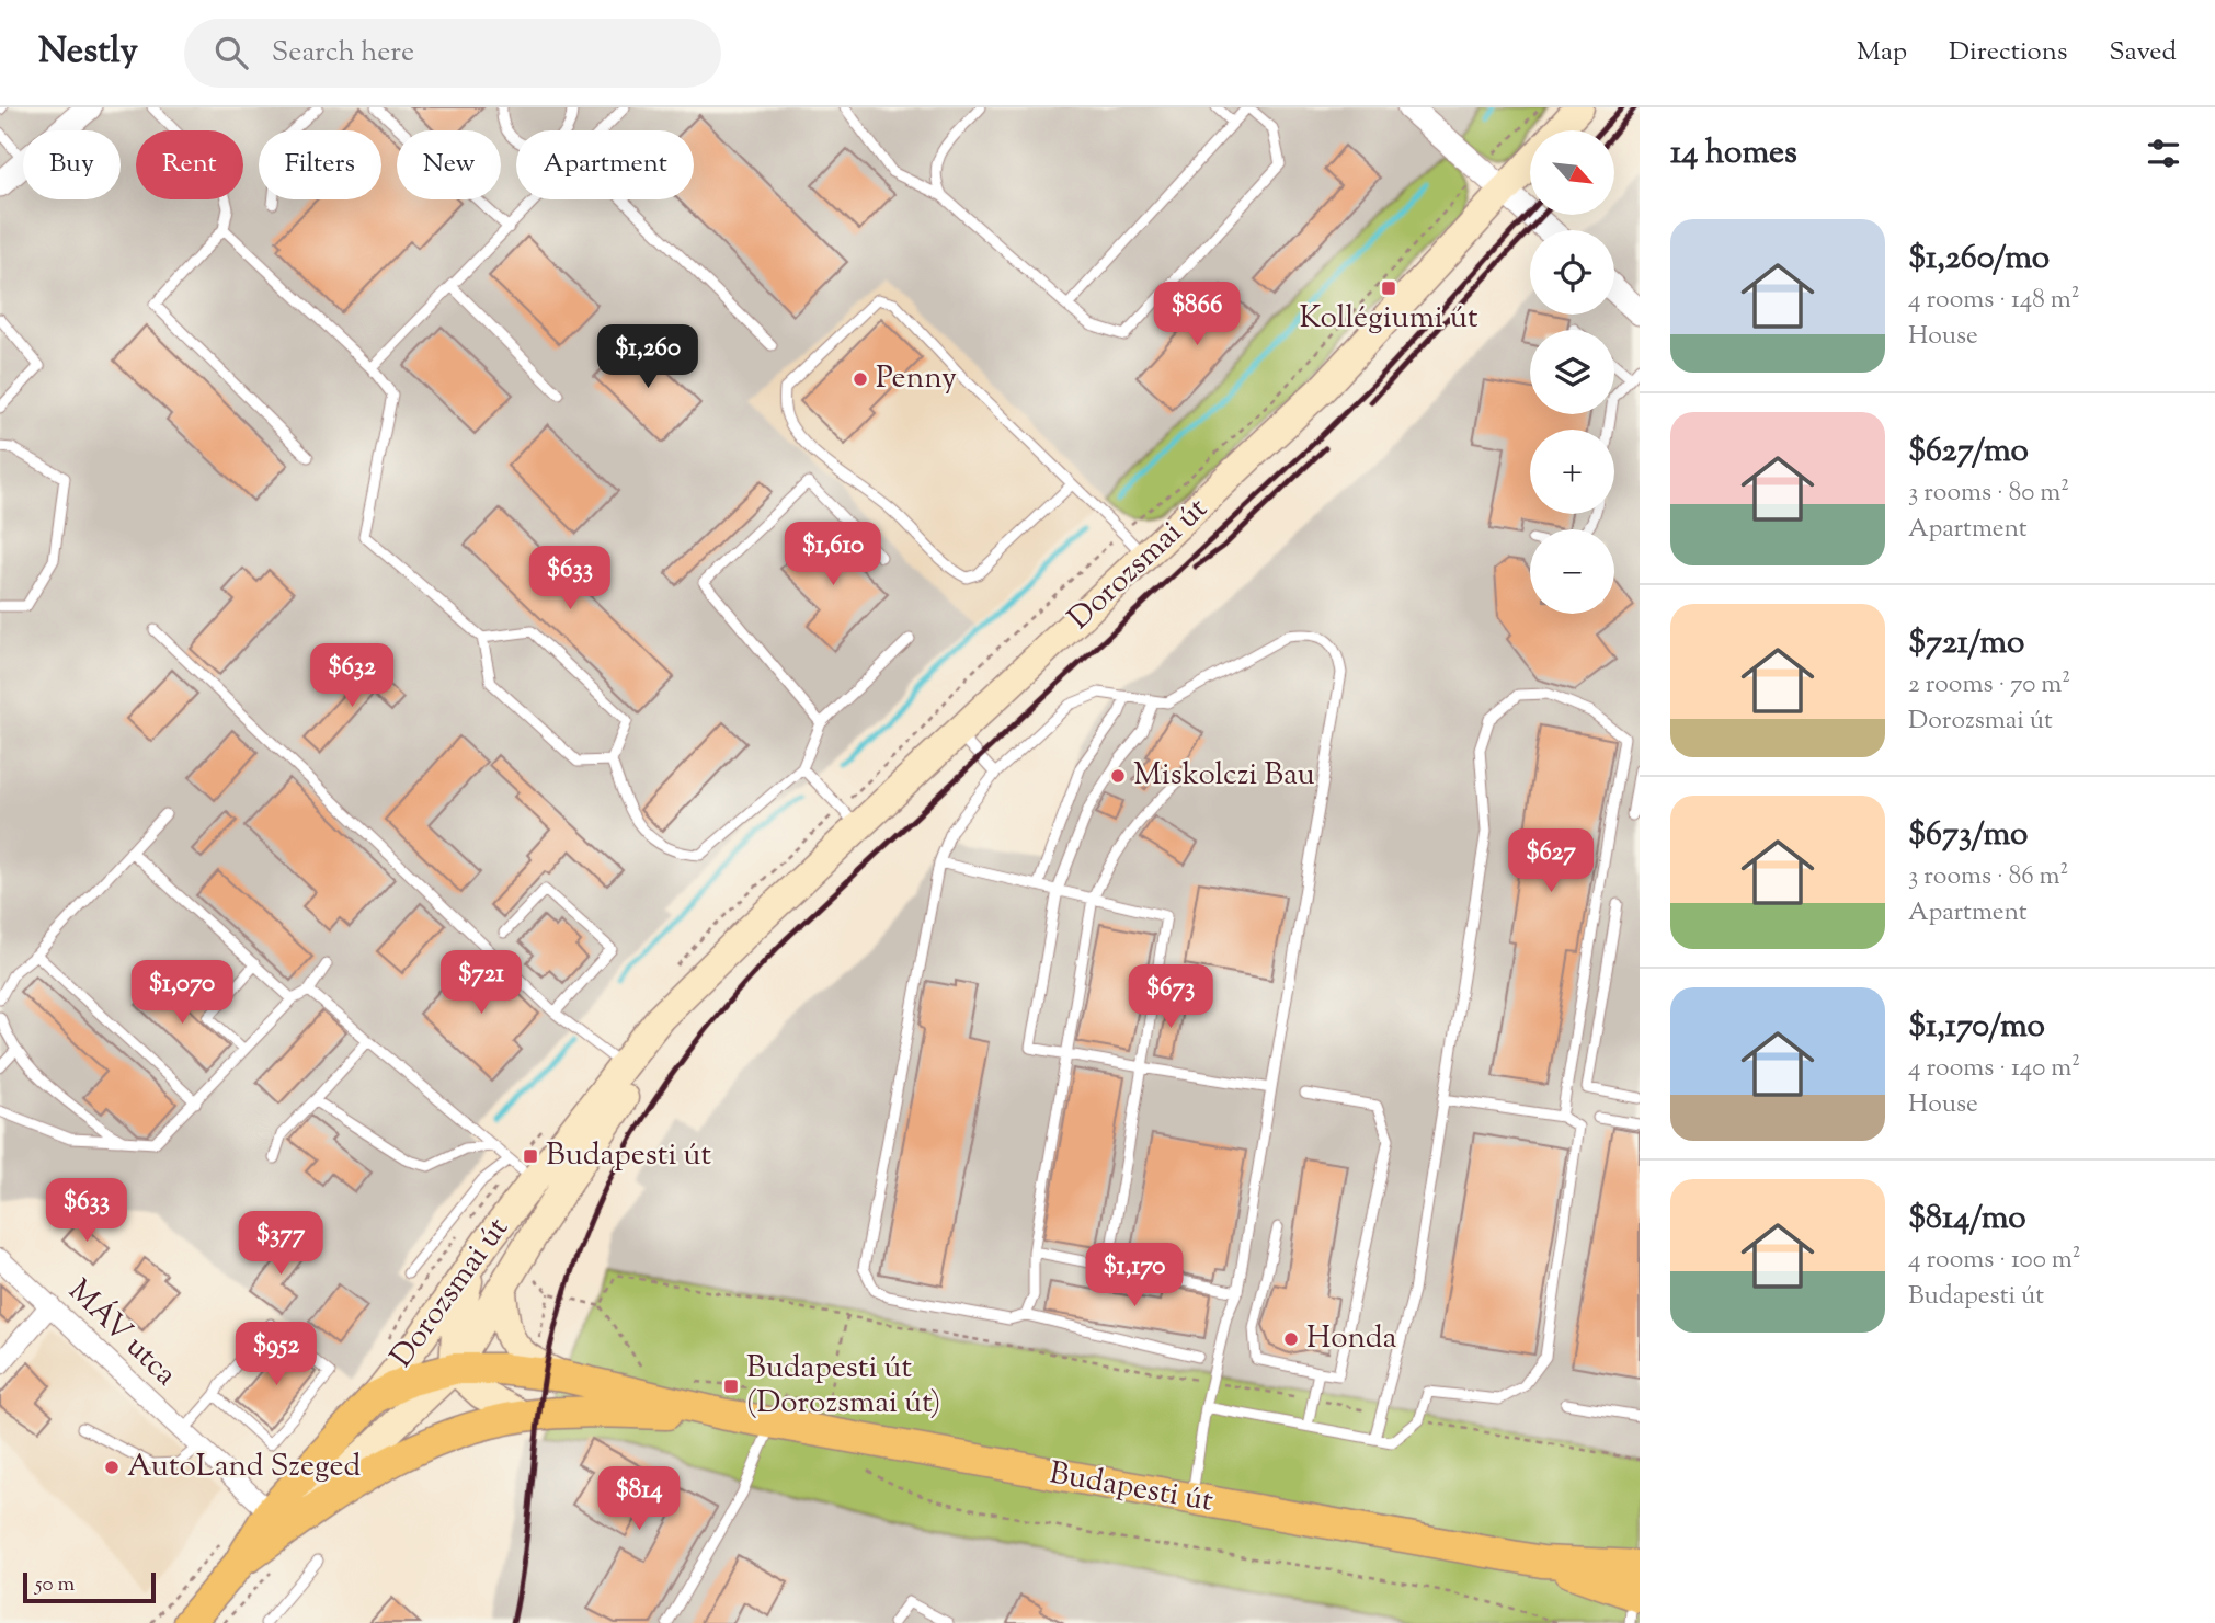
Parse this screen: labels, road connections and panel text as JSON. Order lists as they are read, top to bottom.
{
  "streets": {
    "main road": ["Dorozsmai út", "Budapesti út"],
    "street": ["MÁV utca"]
  },
  "crossings": [
    ["Dorozsmai út", "MÁV utca"],
    ["Dorozsmai út", "Budapesti út"],
    ["MÁV utca", "Budapesti út"]
  ],
  "places": {
    "transit": ["Kollégiumi út", "Budapesti út", "Budapesti út (Dorozsmai út)"],
    "other": [
      "Penny",
      "Miskolczi Bau",
      "Honda",
      "AutoLand Szeged"
    ]
  },
  "scale_bar": "50 m",
  "north": "bottom right",
  "page": {
    "header": "Nestly",
    "search": "Search here",
    "nav": ["Map", "Directions", "Saved"],
    "heading": "14 homes",
    "map_buttons": ["+", "−"],
    "chip": [
      "Buy",
      "Rent",
      "Filters",
      "New",
      "Apartment"
    ],
    "list": [
      {
        "name": "$1,260/mo",
        "note": "4 rooms · 148 m² · House"
      },
      {
        "name": "$627/mo",
        "note": "3 rooms · 80 m² · Apartment"
      },
      {
        "name": "$721/mo",
        "note": "2 rooms · 70 m² · Dorozsmai út"
      },
      {
        "name": "$673/mo",
        "note": "3 rooms · 86 m² · Apartment"
      },
      {
        "name": "$1,170/mo",
        "note": "4 rooms · 140 m² · House"
      },
      {
        "name": "$814/mo",
        "note": "4 rooms · 100 m² · Budapesti út"
      }
    ],
    "price": [
      "$866",
      "$1,260",
      "$1,610",
      "$633",
      "$632",
      "$627",
      "$721",
      "$1,070",
      "$673",
      "$633",
      "$377",
      "$1,170",
      "$952",
      "$814"
    ],
    "scale": "50 m"
  }
}
